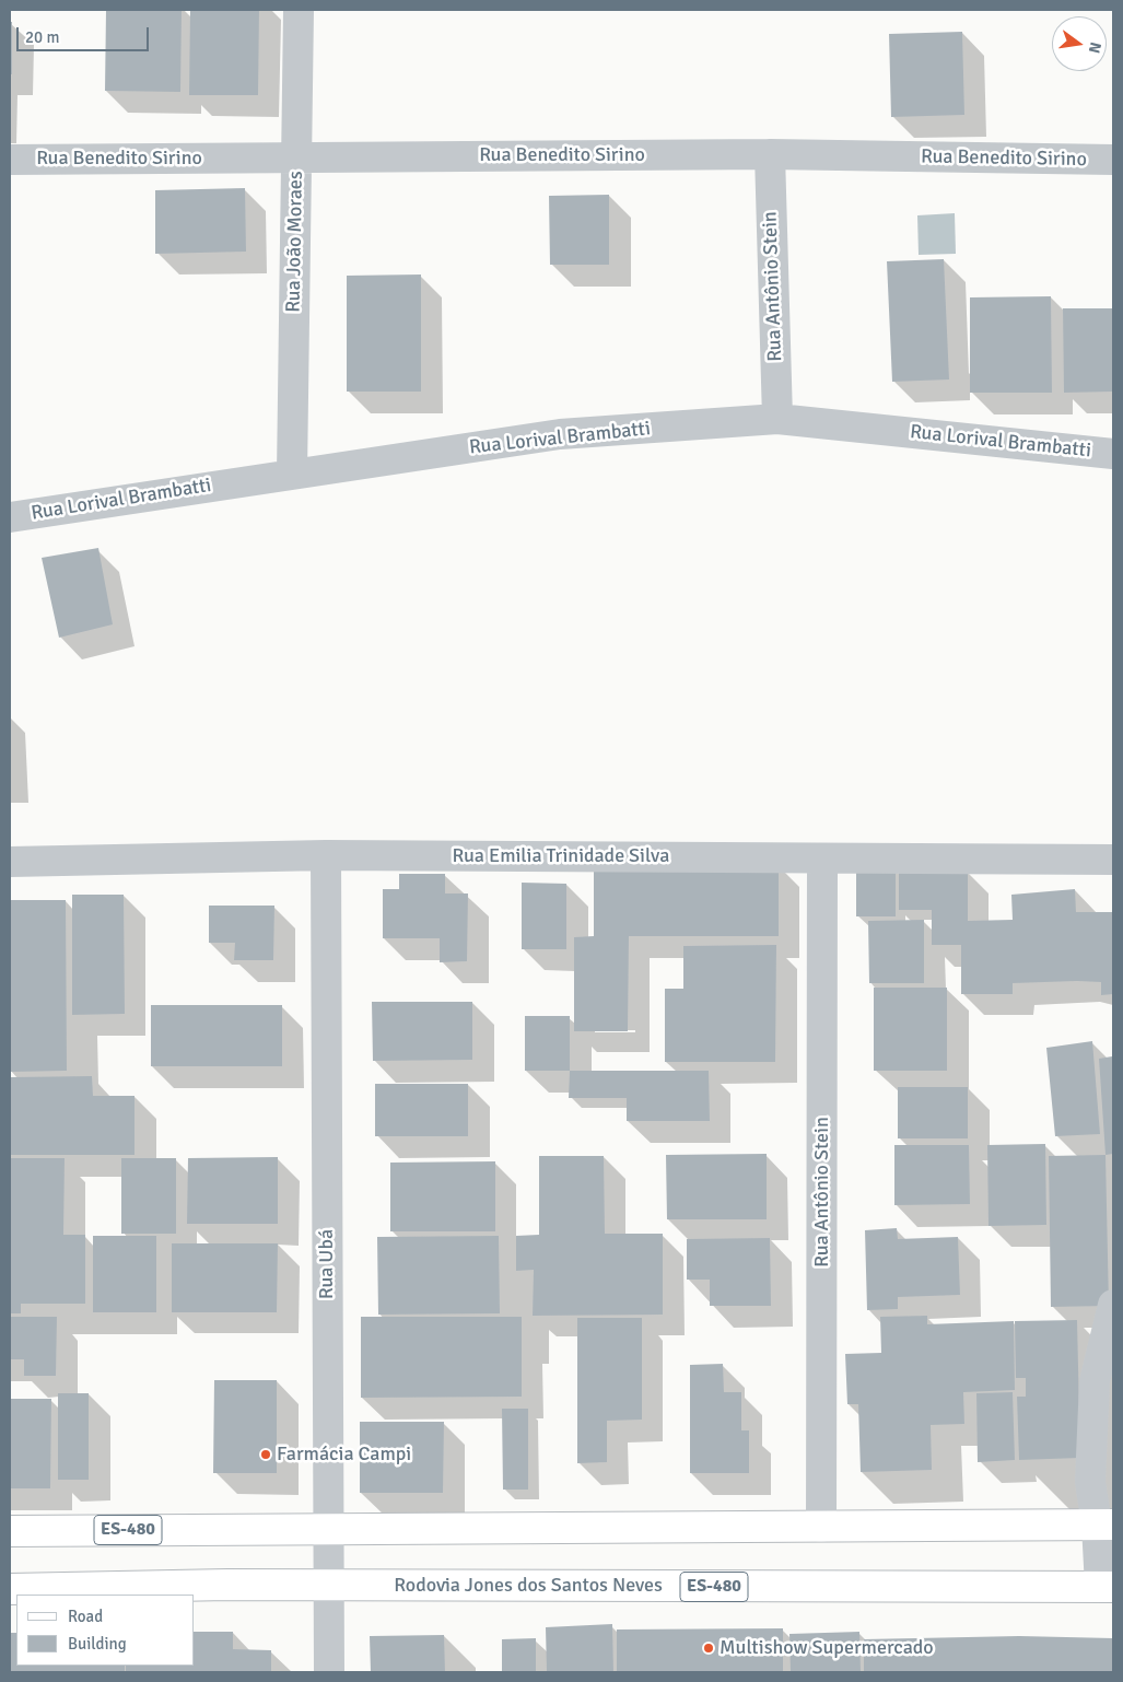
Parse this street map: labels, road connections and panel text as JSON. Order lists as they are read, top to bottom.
{
  "streets": {
    "main road": ["ES-480", "Rodovia Jones dos Santos Neves"],
    "street": [
      "Rua Benedito Sirino",
      "Rua João Moraes",
      "Rua Antônio Stein",
      "Rua Lorival Brambatti",
      "Rua Emilia Trinidade Silva",
      "Rua Ubá"
    ]
  },
  "crossings": [
    ["Rua Benedito Sirino", "Rua João Moraes"],
    ["Rua Benedito Sirino", "Rua Antônio Stein"],
    ["Rua João Moraes", "Rua Lorival Brambatti"],
    ["Rua Antônio Stein", "Rua Lorival Brambatti"],
    ["Rua Antônio Stein", "Rua Emilia Trinidade Silva"],
    ["Rua Antônio Stein", "ES-480"],
    ["Rua Emilia Trinidade Silva", "Rua Ubá"],
    ["Rua Ubá", "ES-480"],
    ["Rua Ubá", "Rodovia Jones dos Santos Neves"]
  ],
  "places": ["Farmácia Campi", "Multishow Supermercado"],
  "legend": ["Road", "Building"],
  "scale_bar": "20 m",
  "north": "right"
}
